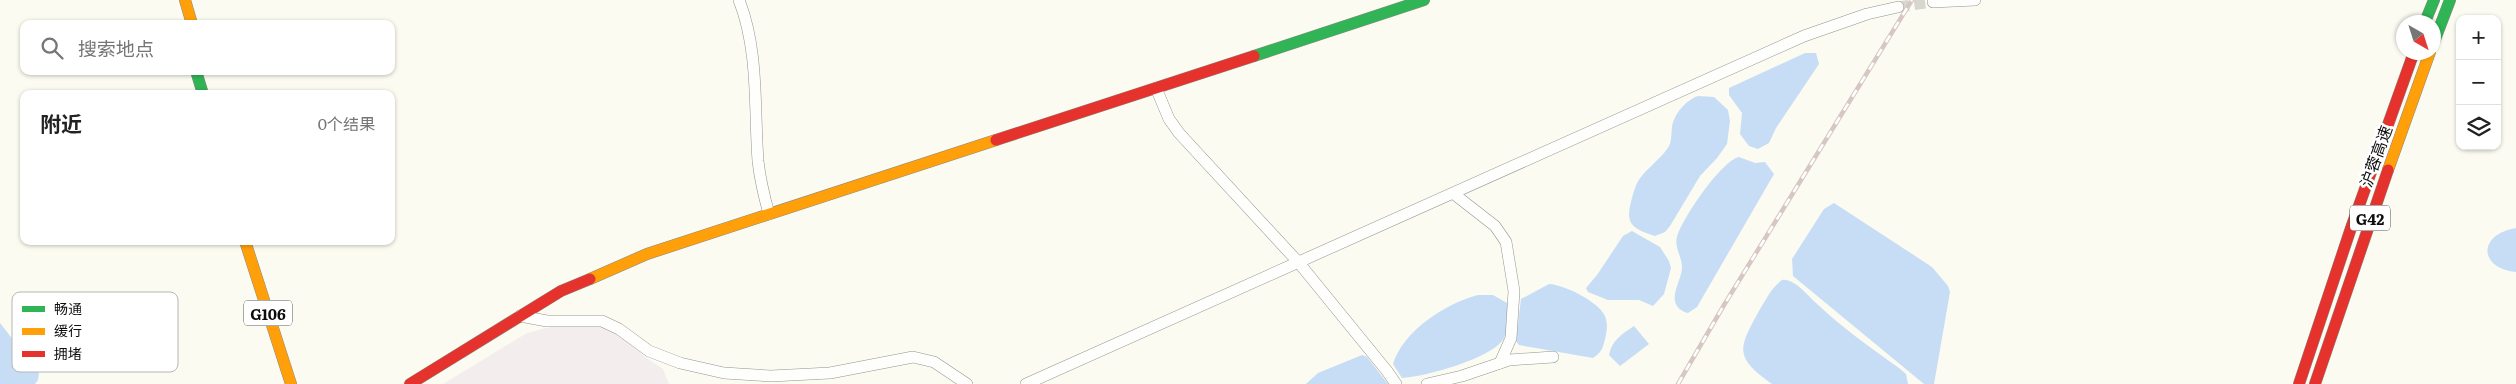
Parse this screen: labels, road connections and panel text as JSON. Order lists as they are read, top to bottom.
{
  "streets": {
    "main road": ["沪蓉高速", "G42", "G106"]
  },
  "legend": ["畅通", "缓行", "拥堵"],
  "north": "bottom right",
  "page": {
    "map_buttons": ["+", "−"],
    "search": "搜索地点",
    "heading": ["附近", "0个结果"]
  }
}
